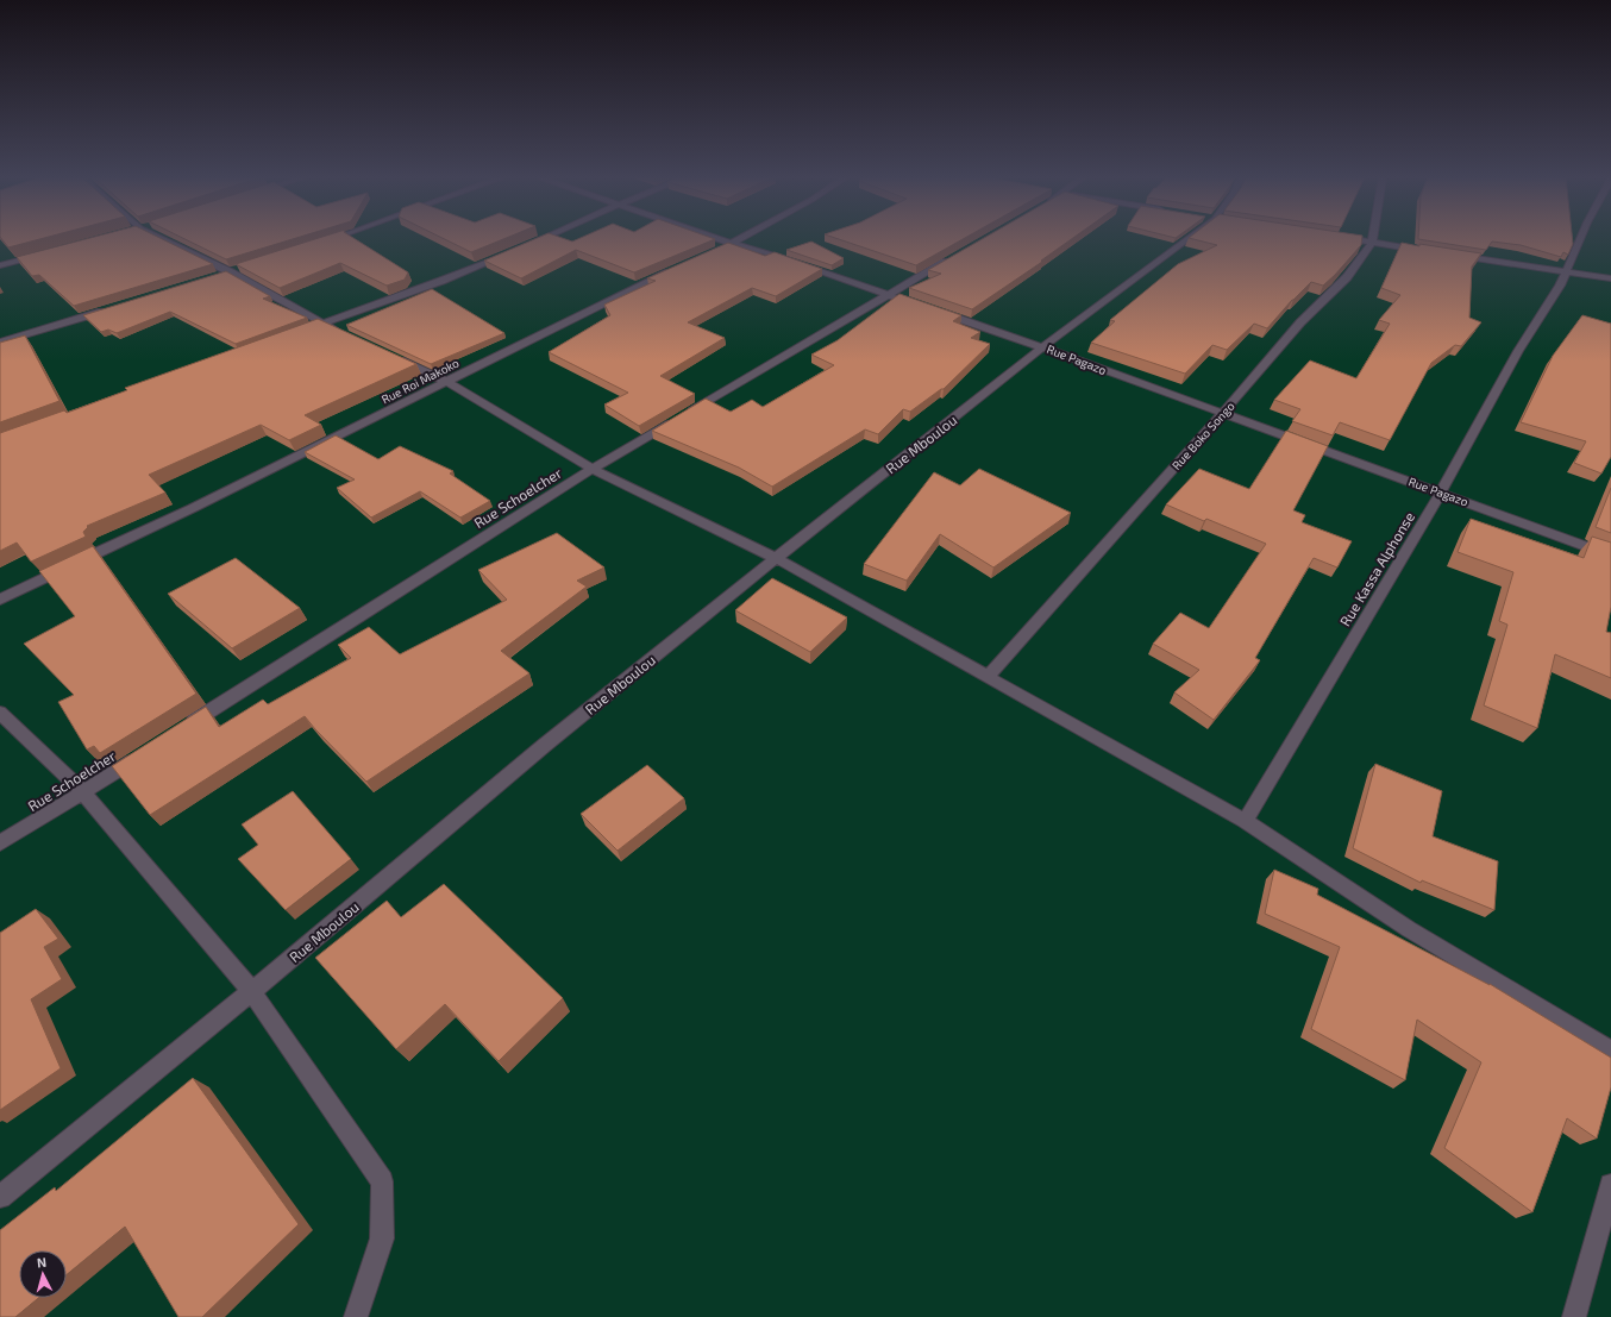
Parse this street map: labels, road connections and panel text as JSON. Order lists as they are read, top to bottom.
{
  "streets": {
    "street": [
      "Rue Pagazo",
      "Rue Roi Makoko",
      "Rue Boko Songo",
      "Rue Mboulou",
      "Rue Schoelcher",
      "Rue Kassa Alphonse"
    ]
  },
  "crossings": [
    ["Rue Pagazo", "Rue Boko Songo"],
    ["Rue Pagazo", "Rue Mboulou"],
    ["Rue Pagazo", "Rue Kassa Alphonse"]
  ],
  "north": "top"
}
